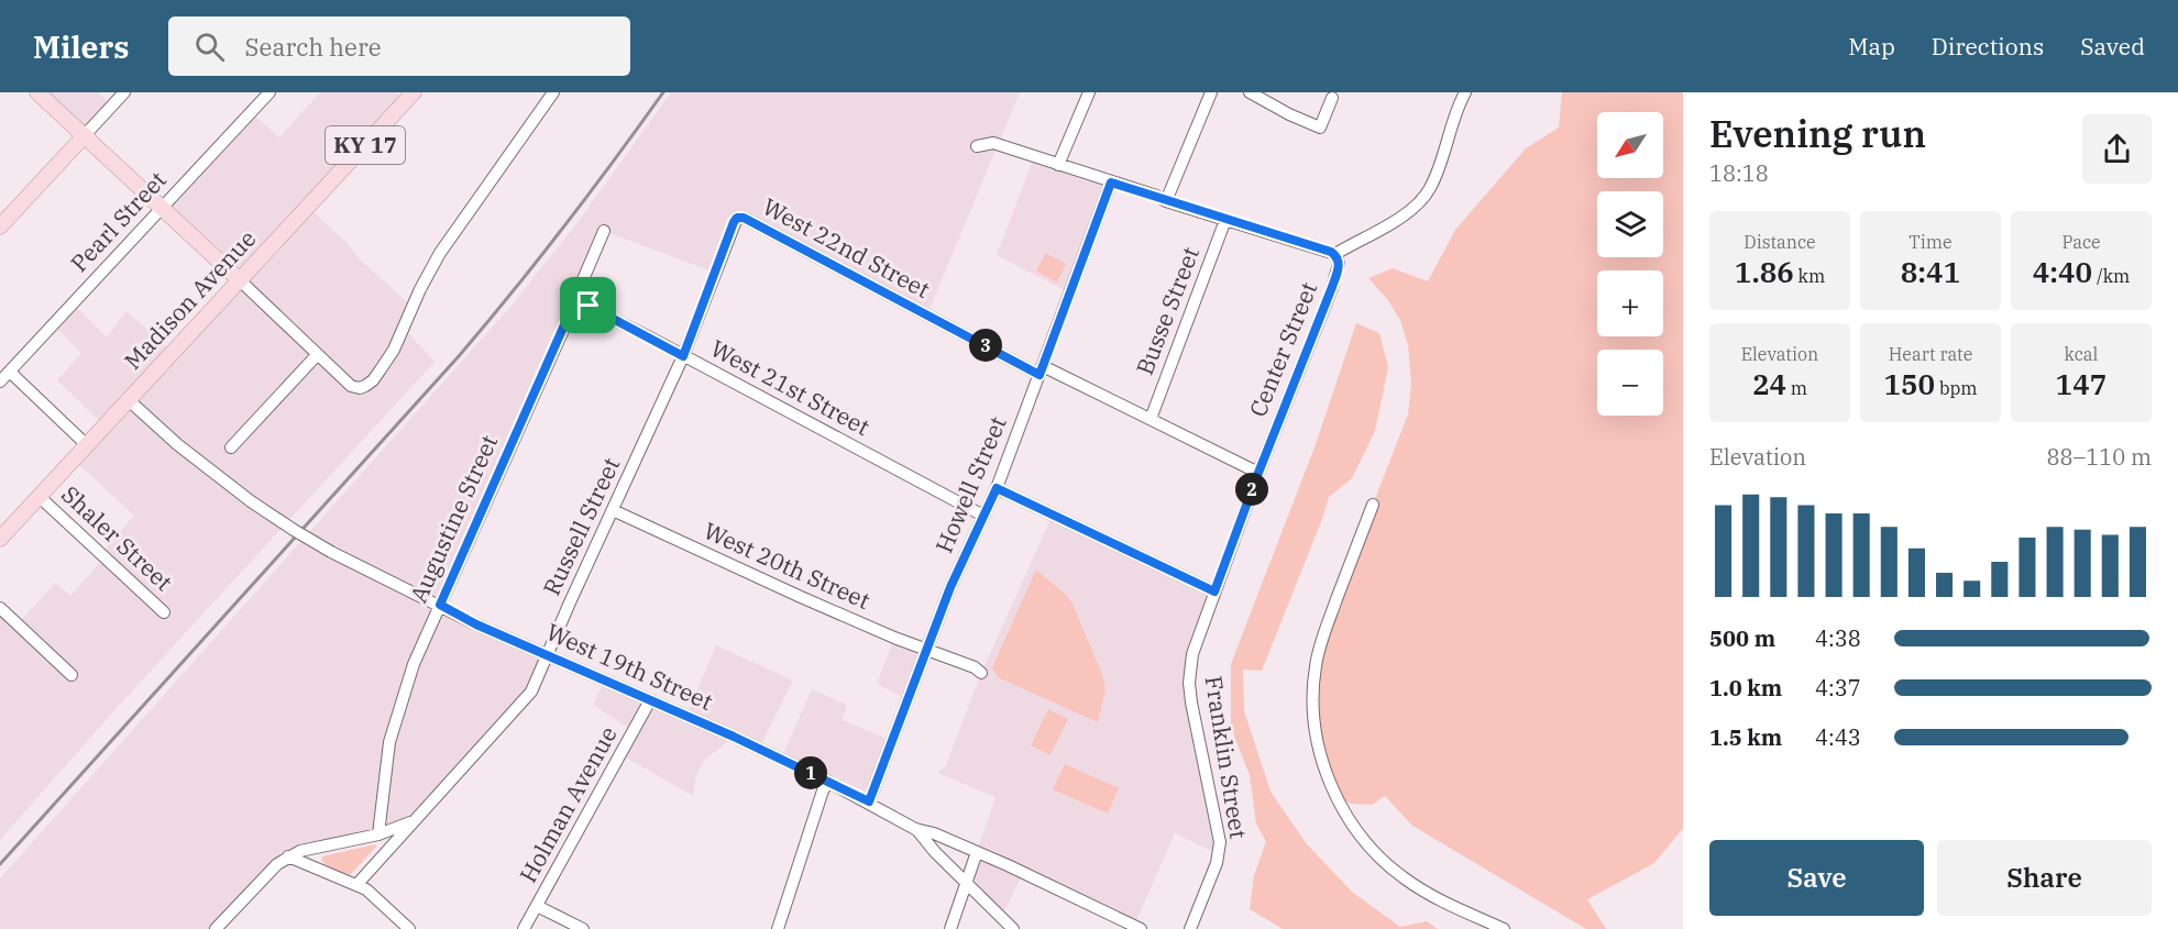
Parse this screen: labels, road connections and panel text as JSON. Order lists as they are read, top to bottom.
{
  "streets": {
    "main road": ["KY 17", "Madison Avenue"],
    "street": [
      "Pearl Street",
      "West 22nd Street",
      "Busse Street",
      "Center Street",
      "West 21st Street",
      "Howell Street",
      "Augustine Street",
      "Russell Street",
      "Shaler Street",
      "West 20th Street",
      "West 19th Street",
      "Franklin Street",
      "Holman Avenue"
    ]
  },
  "crossings": [
    ["West 22nd Street", "Busse Street"],
    ["West 22nd Street", "Center Street"],
    ["West 22nd Street", "Howell Street"],
    ["West 22nd Street", "Russell Street"],
    ["Madison Avenue", "Shaler Street"],
    ["Madison Avenue", "West 19th Street"],
    ["Center Street", "Franklin Street"],
    ["West 21st Street", "Howell Street"],
    ["West 21st Street", "Augustine Street"],
    ["West 21st Street", "Russell Street"],
    ["Howell Street", "West 20th Street"],
    ["Howell Street", "West 19th Street"],
    ["Augustine Street", "Russell Street"],
    ["Augustine Street", "West 19th Street"],
    ["Russell Street", "West 20th Street"],
    ["Russell Street", "West 19th Street"],
    ["West 19th Street", "Holman Avenue"]
  ],
  "north": "bottom left",
  "page": {
    "header": "Milers",
    "search": "Search here",
    "nav": ["Map", "Directions", "Saved"],
    "heading": ["Evening run", "18:18"],
    "map_buttons": ["+", "−"],
    "stats": [
      ["Distance", "1.86 km"],
      ["Time", "8:41"],
      ["Pace", "4:40 /km"],
      ["Elevation", "24 m"],
      ["Heart rate", "150 bpm"],
      ["kcal", "147"]
    ],
    "pins": ["3", "2", "1"],
    "chart": ["Elevation", "88–110 m"],
    "list": [
      {
        "name": "500 m",
        "note": "4:38"
      },
      {
        "name": "1.0 km",
        "note": "4:37"
      },
      {
        "name": "1.5 km",
        "note": "4:43"
      }
    ],
    "buttons": ["Save", "Share"]
  }
}
